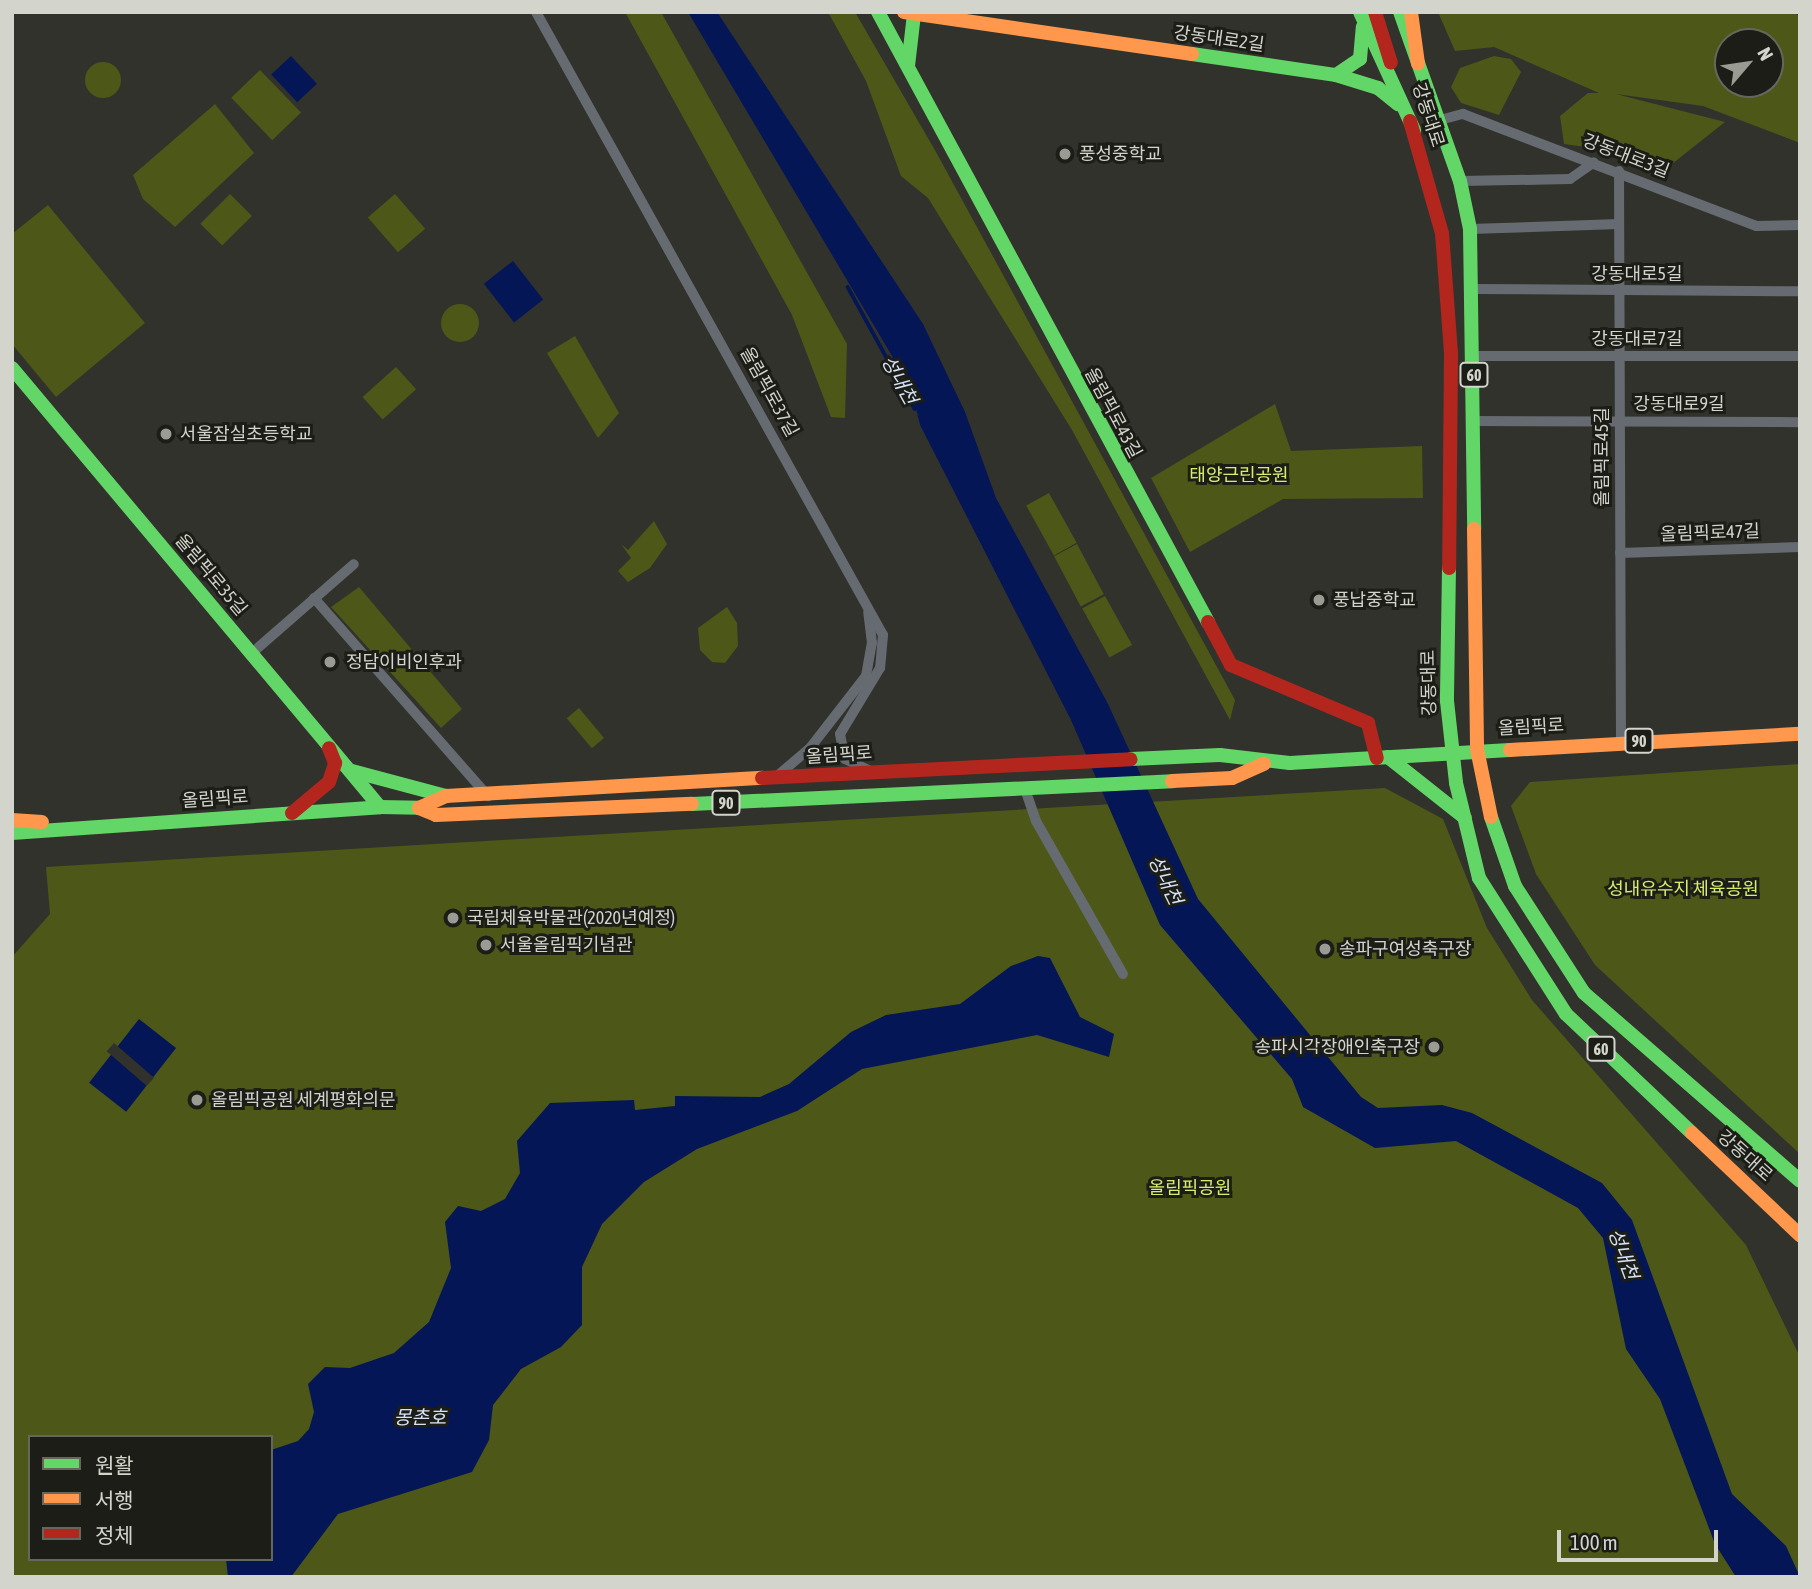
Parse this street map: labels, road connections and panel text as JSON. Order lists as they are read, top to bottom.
{
  "streets": {
    "main road": [
      "강동대로2길",
      "강동대로",
      "60",
      "올림픽로43길",
      "올림픽로35길",
      "올림픽로",
      "90"
    ],
    "street": [
      "강동대로3길",
      "강동대로5길",
      "강동대로7길",
      "올림픽로37길",
      "강동대로9길",
      "올림픽로45길",
      "올림픽로47길"
    ]
  },
  "crossings": [
    ["강동대로", "강동대로3길"],
    ["강동대로", "강동대로5길"],
    ["강동대로", "강동대로7길"],
    ["강동대로", "강동대로9길"],
    ["강동대로", "올림픽로"],
    ["강동대로3길", "올림픽로45길"],
    ["강동대로5길", "올림픽로45길"],
    ["강동대로7길", "올림픽로45길"],
    ["올림픽로37길", "올림픽로"],
    ["강동대로9길", "올림픽로45길"],
    ["올림픽로43길", "올림픽로"],
    ["올림픽로45길", "올림픽로47길"],
    ["올림픽로45길", "올림픽로"],
    ["올림픽로35길", "올림픽로"],
    ["올림픽로", "90"]
  ],
  "water": ["성내천", "몽촌호"],
  "parks": ["태양근린공원", "성내유수지 체육공원", "올림픽공원"],
  "places": [
    "풍성중학교",
    "서울잠실초등학교",
    "풍납중학교",
    "정담이비인후과",
    "국립체육박물관(2020년예정)",
    "서울올림픽기념관",
    "송파구여성축구장",
    "송파시각장애인축구장",
    "올림픽공원 세계평화의문"
  ],
  "legend": ["원활", "서행", "정체"],
  "scale_bar": "100 m",
  "north": "top right"
}
